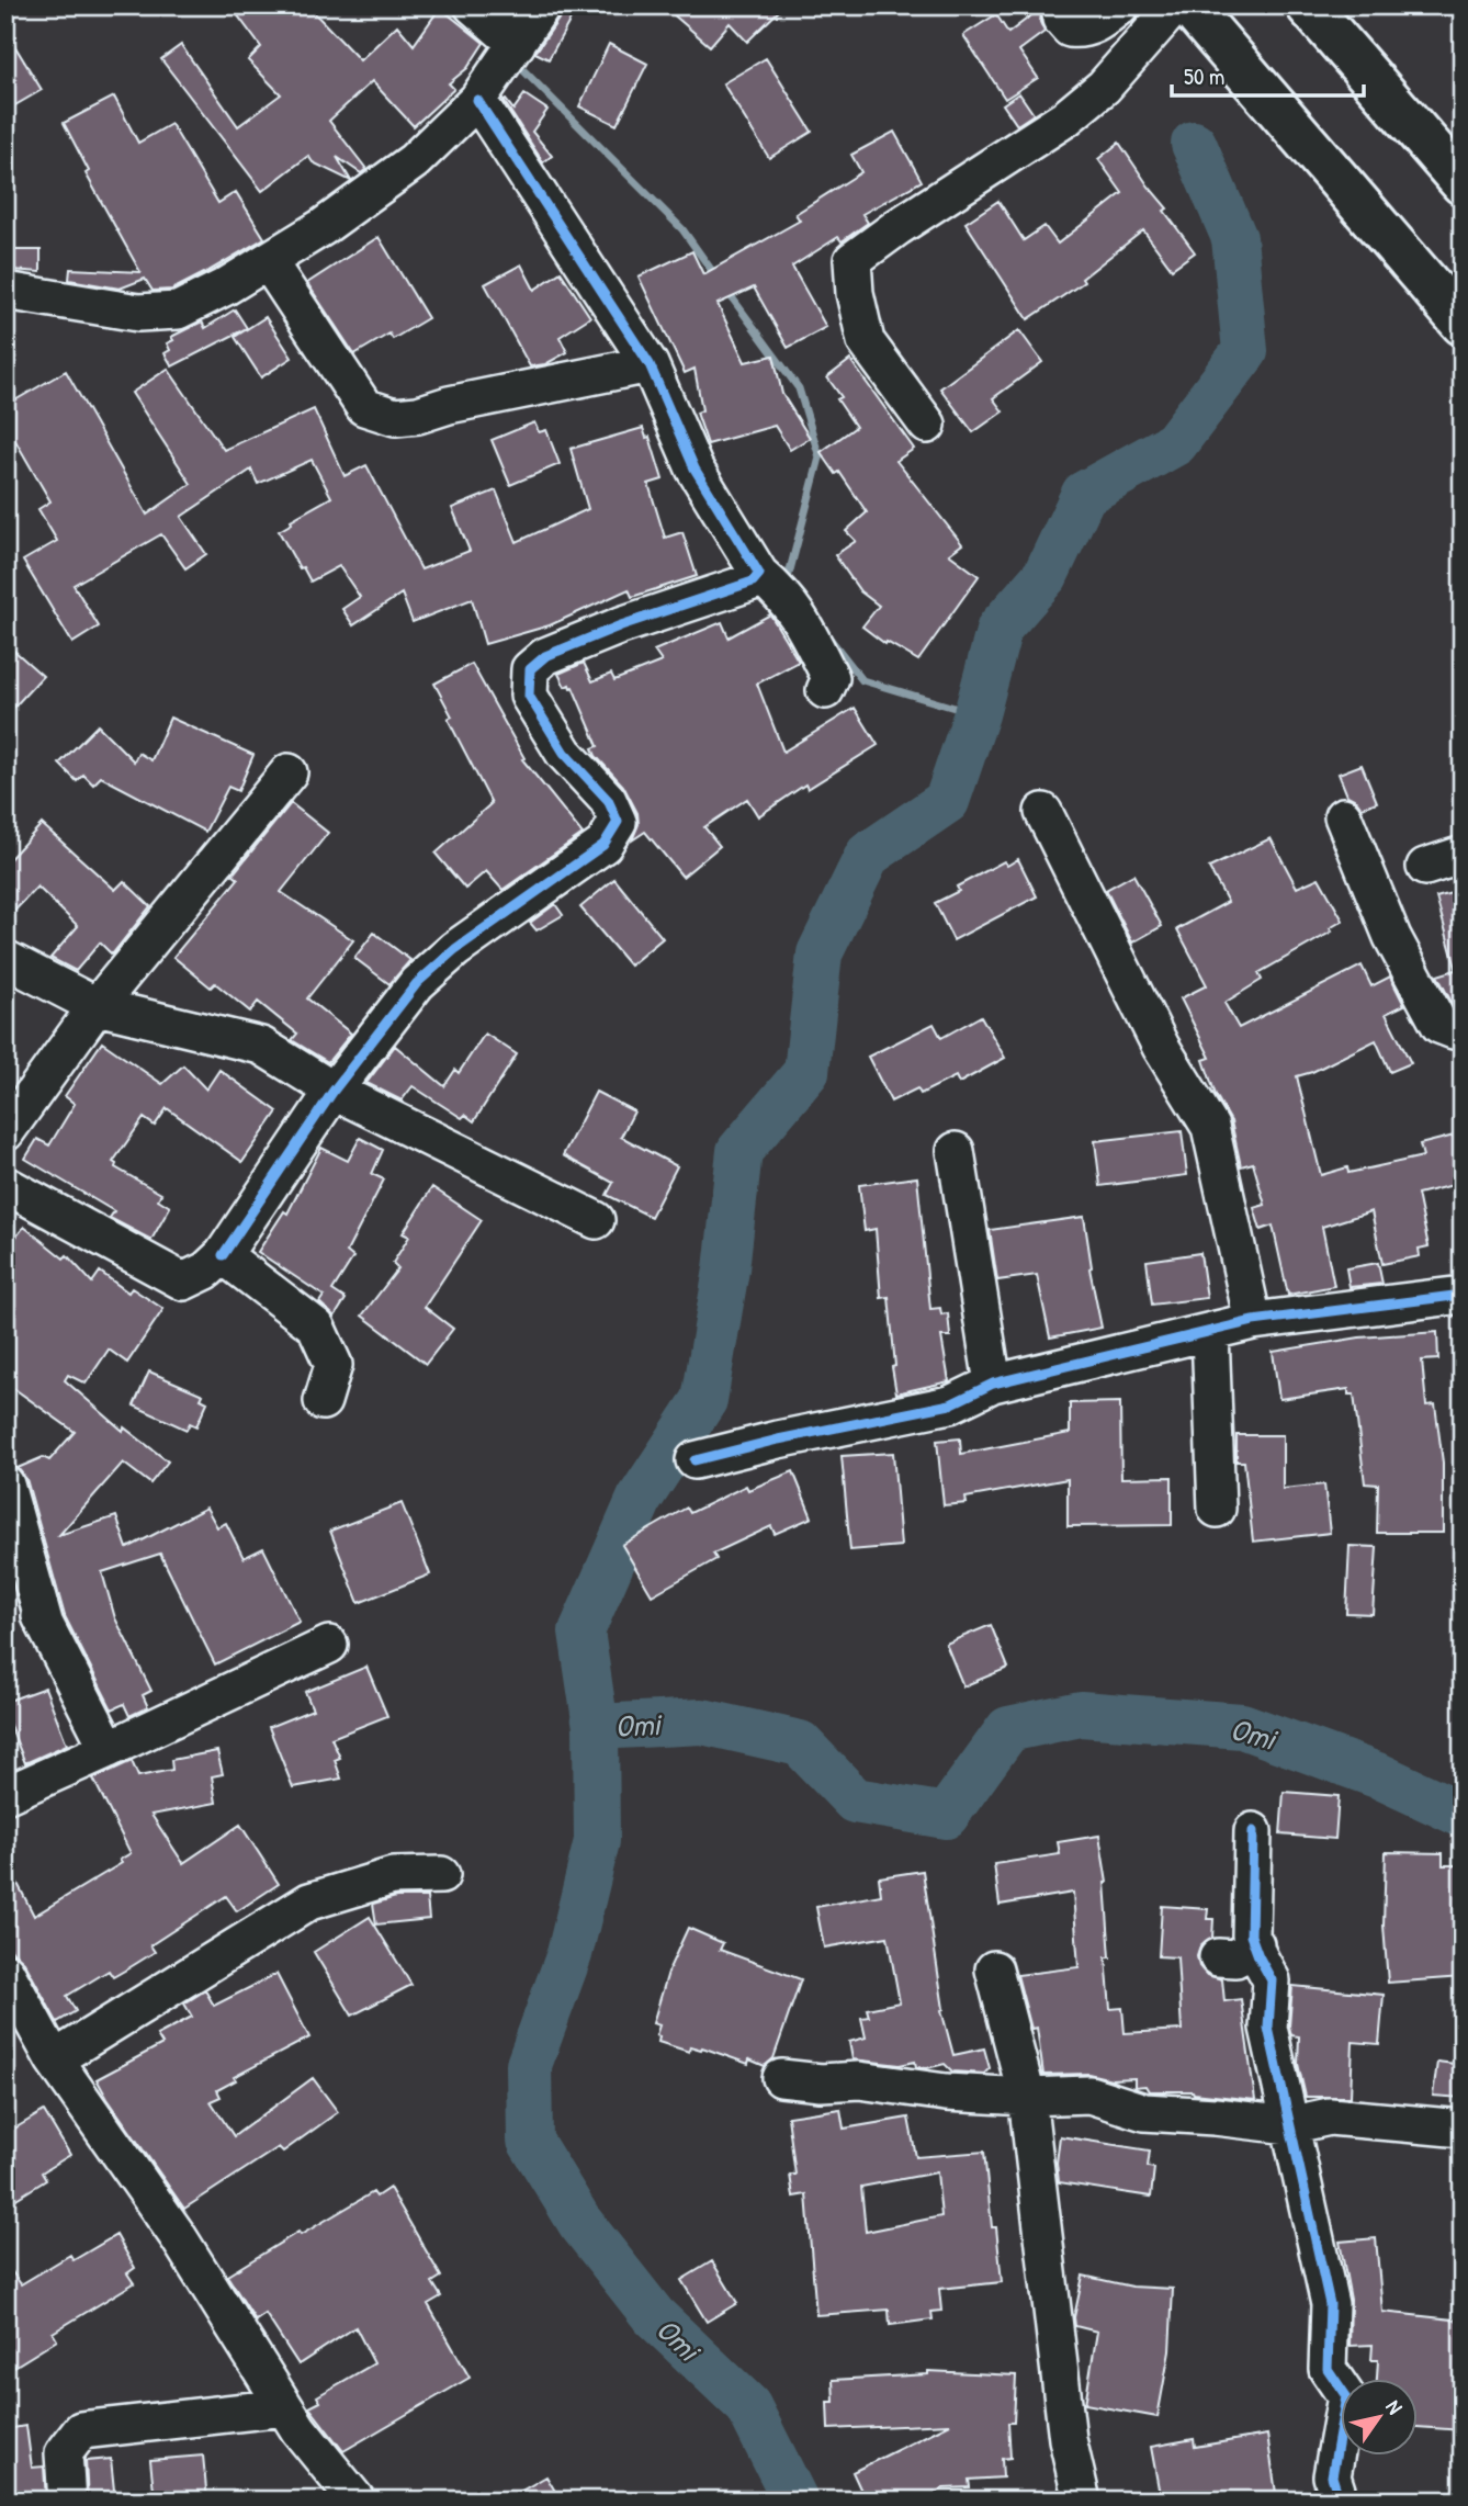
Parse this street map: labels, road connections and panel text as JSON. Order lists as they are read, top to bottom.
{
  "water": ["Omi"],
  "scale_bar": "50 m",
  "north": "top right"
}
